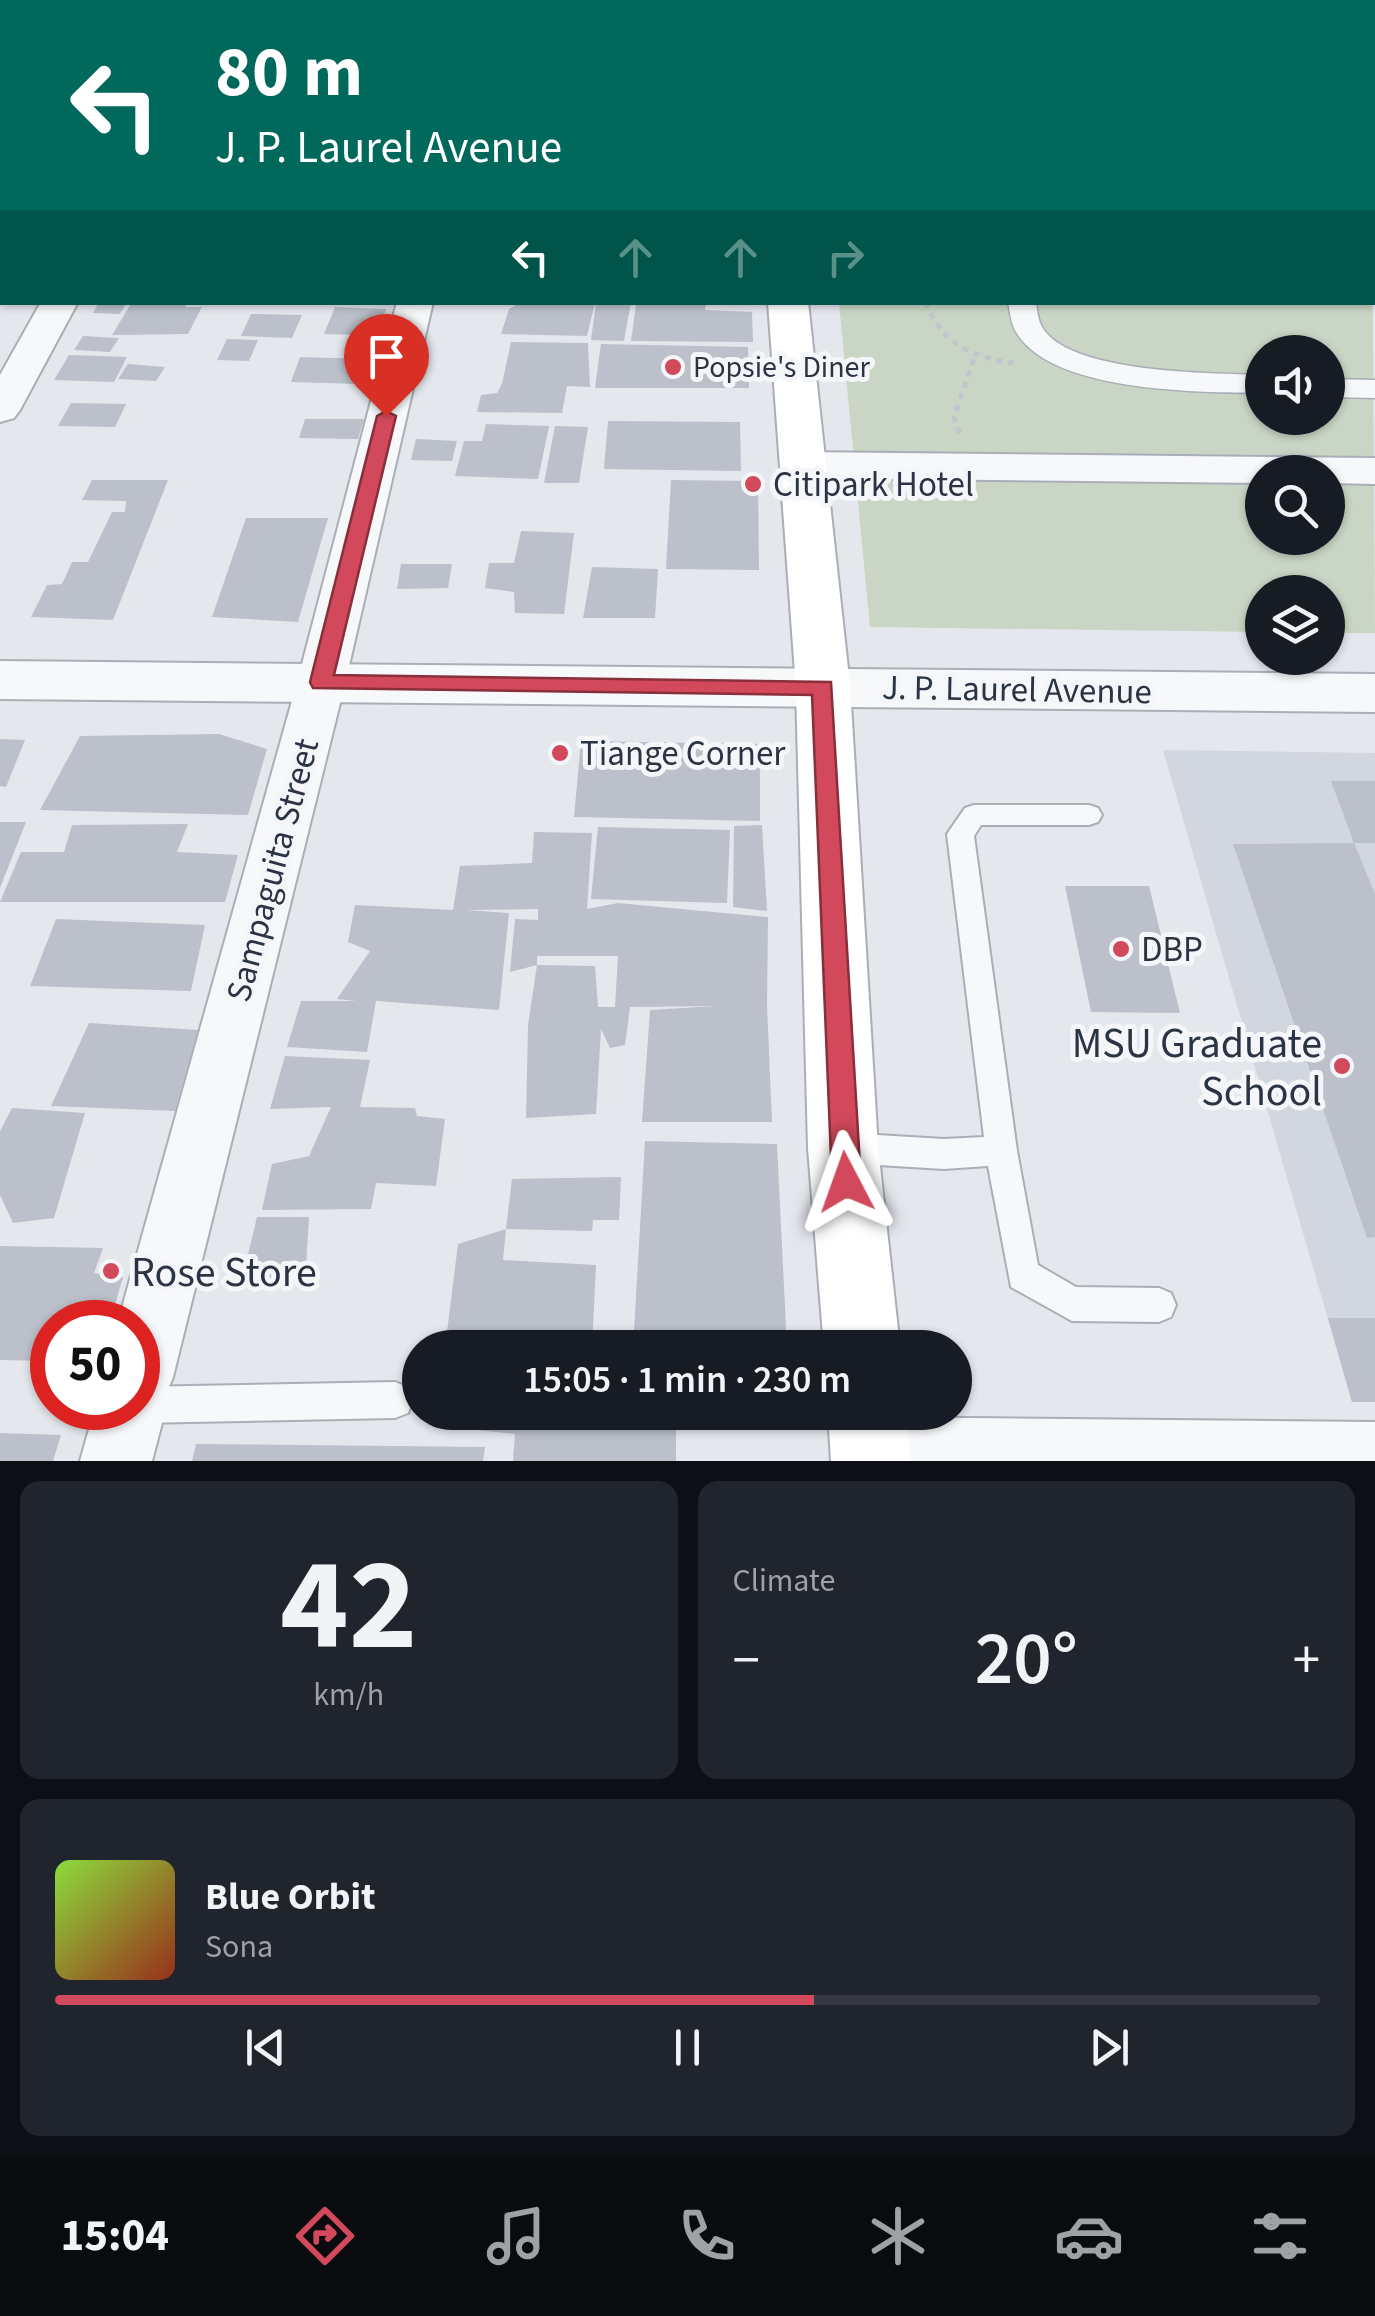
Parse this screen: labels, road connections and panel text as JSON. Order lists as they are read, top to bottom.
{
  "streets": {
    "street": ["J. P. Laurel Avenue", "Sampaguita Street"]
  },
  "crossings": [
    ["J. P. Laurel Avenue", "Sampaguita Street"]
  ],
  "places": [
    "Popsie's Diner",
    "Citipark Hotel",
    "Tiange Corner",
    "DBP",
    "MSU Graduate School",
    "Rose Store"
  ],
  "page": {
    "turn": ["80 m", "J. P. Laurel Avenue"],
    "limit": "50",
    "trip": "15:05 · 1 min · 230 m",
    "tile": [
      ["42", "km/h"],
      "Climate"
    ],
    "heat": ["−", "20°", "+"],
    "song": ["Blue Orbit", "Sona"],
    "tabs": "15:04"
  }
}
